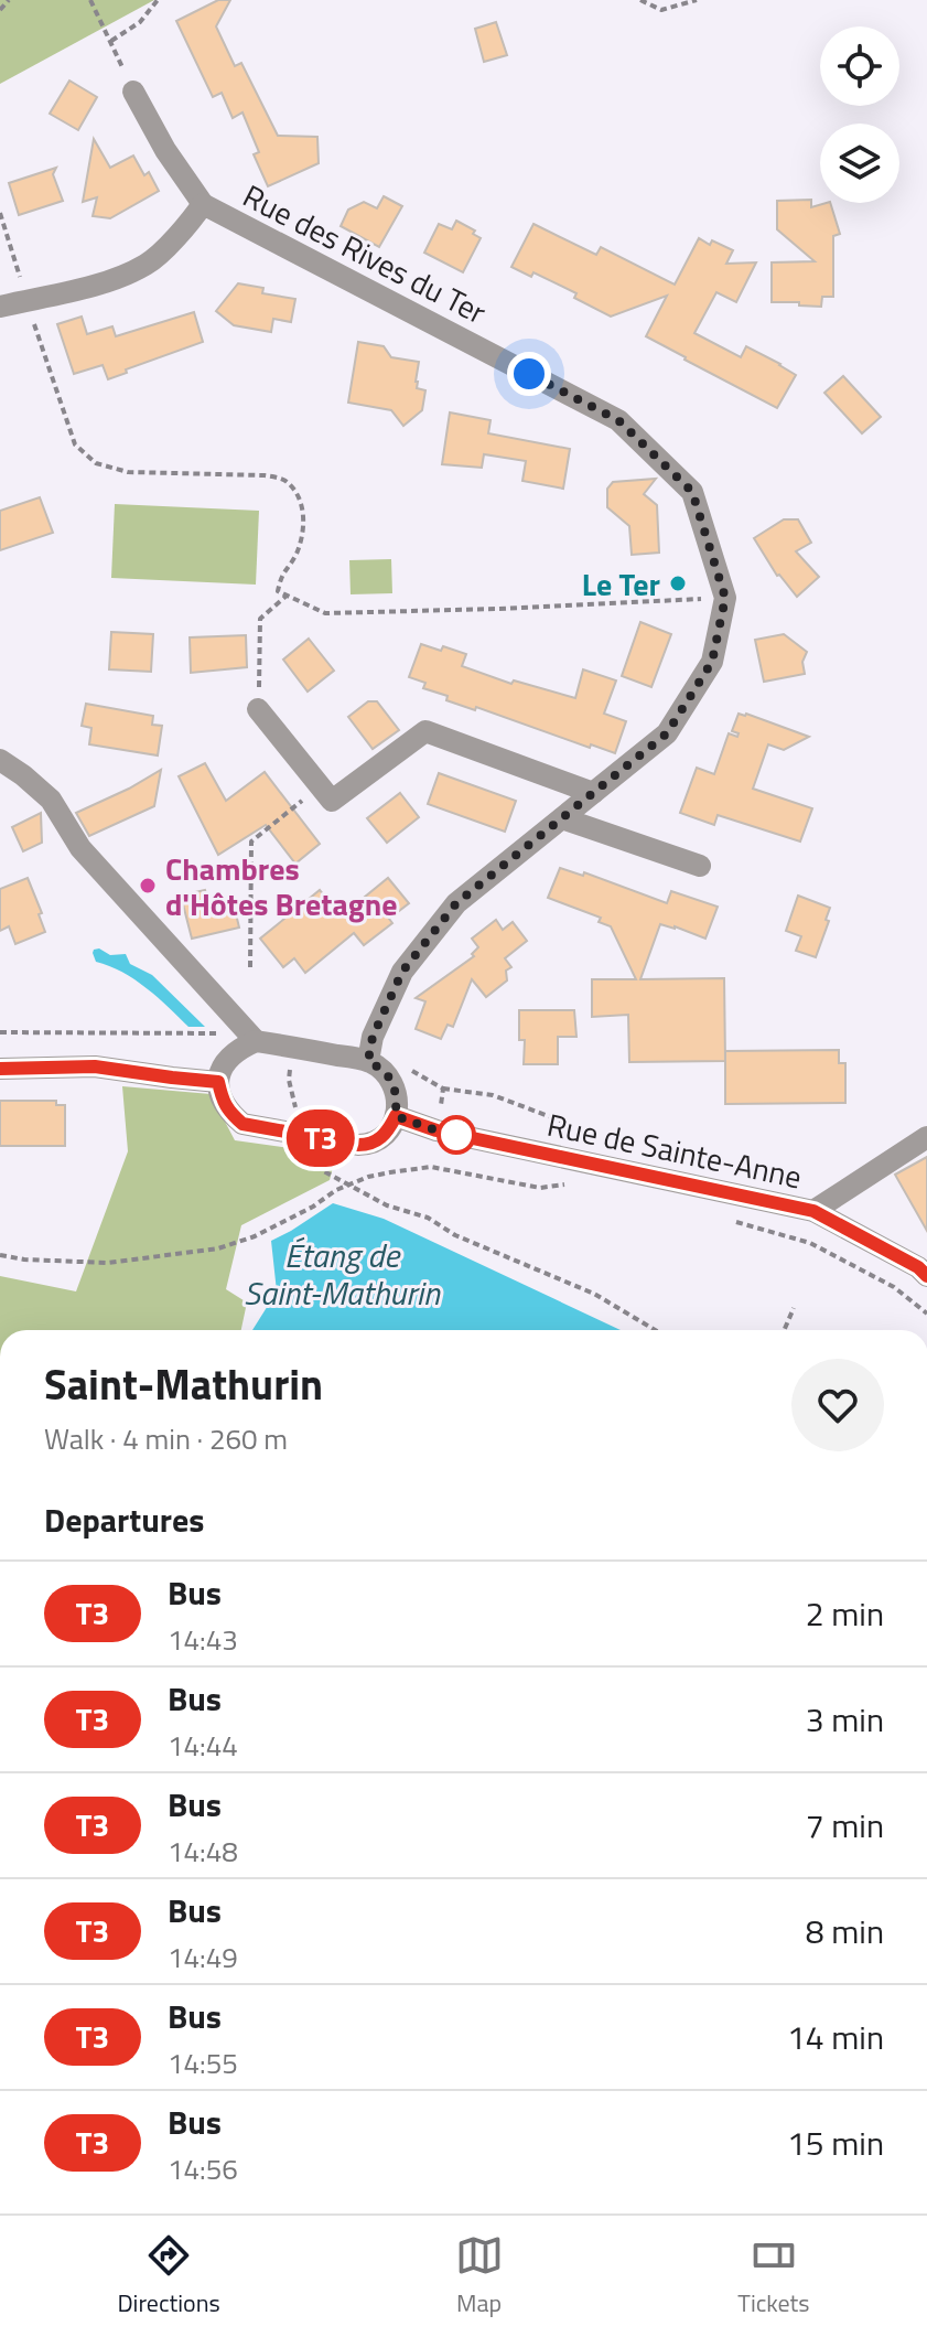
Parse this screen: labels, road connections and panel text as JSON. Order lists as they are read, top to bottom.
{
  "streets": {
    "street": ["Rue des Rives du Ter", "Rue de Sainte-Anne"]
  },
  "water": ["Étang de Saint-Mathurin"],
  "places": ["Le Ter", "Chambres d'Hôtes Bretagne"],
  "lines": ["bus line T3"],
  "page": {
    "on_map": "T3",
    "heading": [
      ["Saint-Mathurin", "Walk · 4 min · 260 m"],
      "Departures"
    ],
    "list": [
      {
        "mark": "T3",
        "name": "Bus",
        "note": "14:43",
        "value": "2 min"
      },
      {
        "mark": "T3",
        "name": "Bus",
        "note": "14:44",
        "value": "3 min"
      },
      {
        "mark": "T3",
        "name": "Bus",
        "note": "14:48",
        "value": "7 min"
      },
      {
        "mark": "T3",
        "name": "Bus",
        "note": "14:49",
        "value": "8 min"
      },
      {
        "mark": "T3",
        "name": "Bus",
        "note": "14:55",
        "value": "14 min"
      },
      {
        "mark": "T3",
        "name": "Bus",
        "note": "14:56",
        "value": "15 min"
      }
    ],
    "tabs": ["Directions", "Map", "Tickets"]
  }
}
